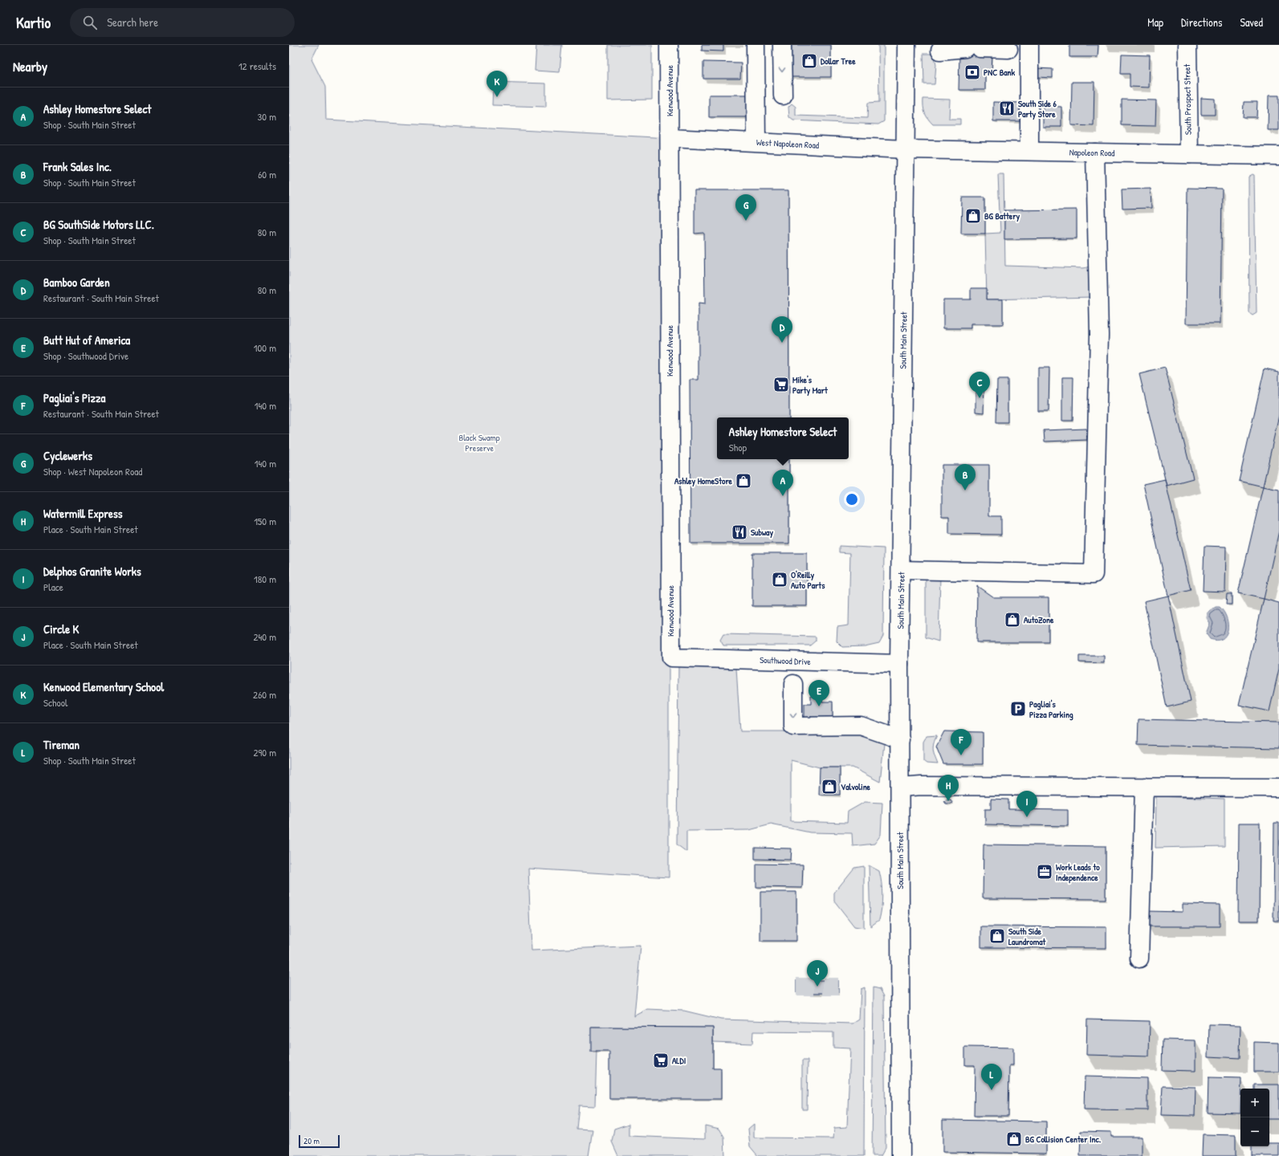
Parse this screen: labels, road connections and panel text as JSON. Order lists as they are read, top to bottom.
{
  "streets": {
    "main road": [
      "Kenwood Avenue",
      "South Prospect Street",
      "West Napoleon Road",
      "Napoleon Road",
      "South Main Street",
      "Southwood Drive"
    ]
  },
  "crossings": [
    ["Kenwood Avenue", "West Napoleon Road"],
    ["Kenwood Avenue", "Southwood Drive"],
    ["South Prospect Street", "Napoleon Road"],
    ["West Napoleon Road", "Napoleon Road"],
    ["West Napoleon Road", "South Main Street"],
    ["Napoleon Road", "South Main Street"],
    ["South Main Street", "Southwood Drive"]
  ],
  "parks": ["Black Swamp Preserve"],
  "places": {
    "shop": [
      "Dollar Tree",
      "BG Battery",
      "Ashley HomeStore",
      "O'Reilly Auto Parts",
      "AutoZone",
      "Valvoline",
      "South Side Laundromat",
      "BG Collision Center Inc."
    ],
    "bank": ["PNC Bank"],
    "restaurant": ["South Side 6 Party Store", "Subway"],
    "supermarket": ["Mike's Party Mart", "ALDI"],
    "parking": ["Pagliai's Pizza Parking"],
    "office": ["Work Leads to Independence"]
  },
  "scale_bar": "20 m",
  "page": {
    "header": "Kartio",
    "search": "Search here",
    "nav": ["Map", "Directions", "Saved"],
    "heading": ["Nearby", "12 results"],
    "pins": [
      "K",
      "G",
      "D",
      "C",
      "B",
      "A",
      "E",
      "F",
      "H",
      "I",
      "J",
      "L"
    ],
    "list": [
      {
        "mark": "A",
        "name": "Ashley Homestore Select",
        "note": "Shop · South Main Street",
        "value": "30 m"
      },
      {
        "mark": "B",
        "name": "Frank Sales Inc.",
        "note": "Shop · South Main Street",
        "value": "60 m"
      },
      {
        "mark": "C",
        "name": "BG SouthSide Motors LLC.",
        "note": "Shop · South Main Street",
        "value": "80 m"
      },
      {
        "mark": "D",
        "name": "Bamboo Garden",
        "note": "Restaurant · South Main Street",
        "value": "80 m"
      },
      {
        "mark": "E",
        "name": "Butt Hut of America",
        "note": "Shop · Southwood Drive",
        "value": "100 m"
      },
      {
        "mark": "F",
        "name": "Pagliai's Pizza",
        "note": "Restaurant · South Main Street",
        "value": "140 m"
      },
      {
        "mark": "G",
        "name": "Cyclewerks",
        "note": "Shop · West Napoleon Road",
        "value": "140 m"
      },
      {
        "mark": "H",
        "name": "Watermill Express",
        "note": "Place · South Main Street",
        "value": "150 m"
      },
      {
        "mark": "I",
        "name": "Delphos Granite Works",
        "note": "Place",
        "value": "180 m"
      },
      {
        "mark": "J",
        "name": "Circle K",
        "note": "Place · South Main Street",
        "value": "240 m"
      },
      {
        "mark": "K",
        "name": "Kenwood Elementary School",
        "note": "School",
        "value": "260 m"
      },
      {
        "mark": "L",
        "name": "Tireman",
        "note": "Shop · South Main Street",
        "value": "290 m"
      }
    ],
    "popup": ["Ashley Homestore Select", "Shop"],
    "map_buttons": ["+", "−"],
    "scale": "20 m"
  }
}
